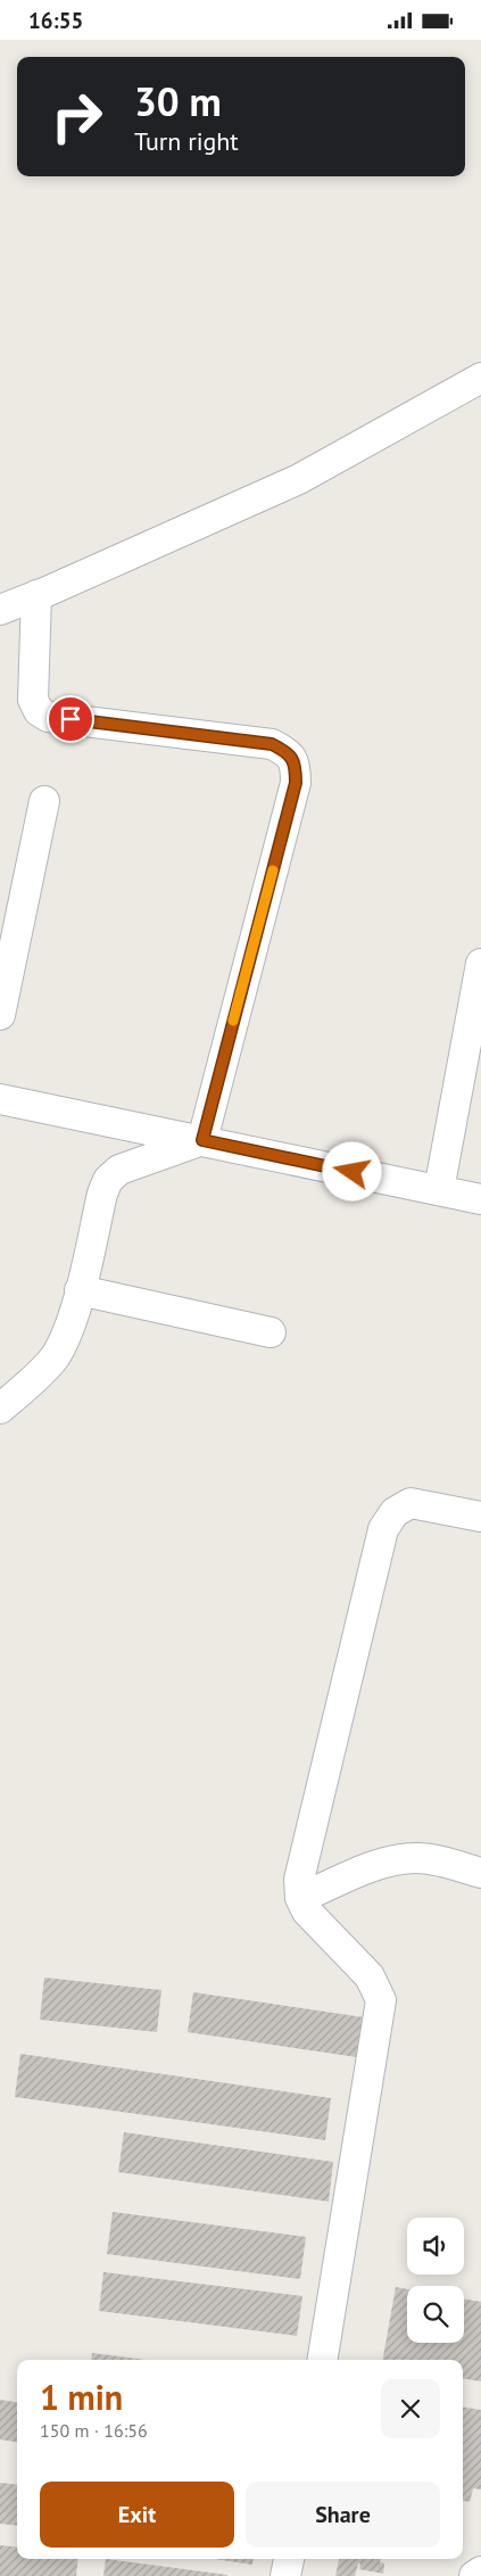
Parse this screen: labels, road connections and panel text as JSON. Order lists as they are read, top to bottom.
{
  "page": {
    "status": "16:55",
    "turn": ["30 m", "Turn right"],
    "heading": ["1 min", "150 m · 16:56"],
    "buttons": ["Exit", "Share"]
  }
}
